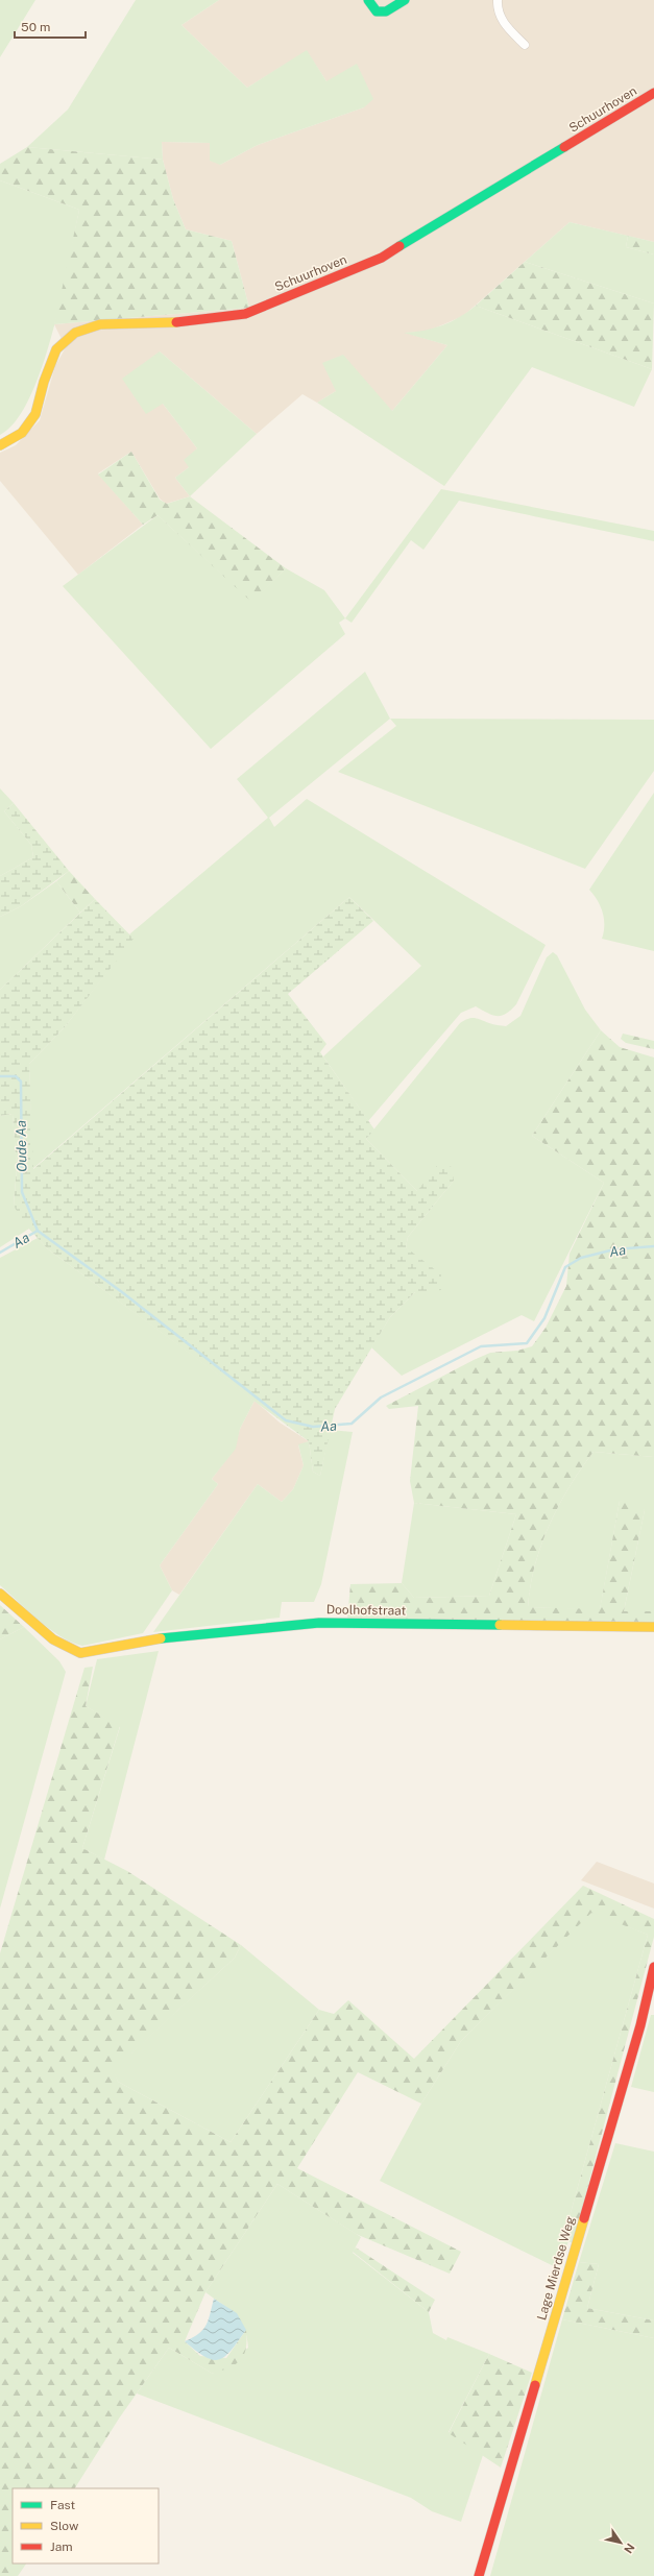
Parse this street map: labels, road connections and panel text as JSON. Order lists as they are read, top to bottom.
{
  "streets": {
    "street": ["Schuurhoven", "Doolhofstraat", "Lage Mierdse Weg"]
  },
  "water": ["Oude Aa", "Aa"],
  "legend": ["Fast", "Slow", "Jam"],
  "scale_bar": "50 m",
  "north": "bottom right"
}
